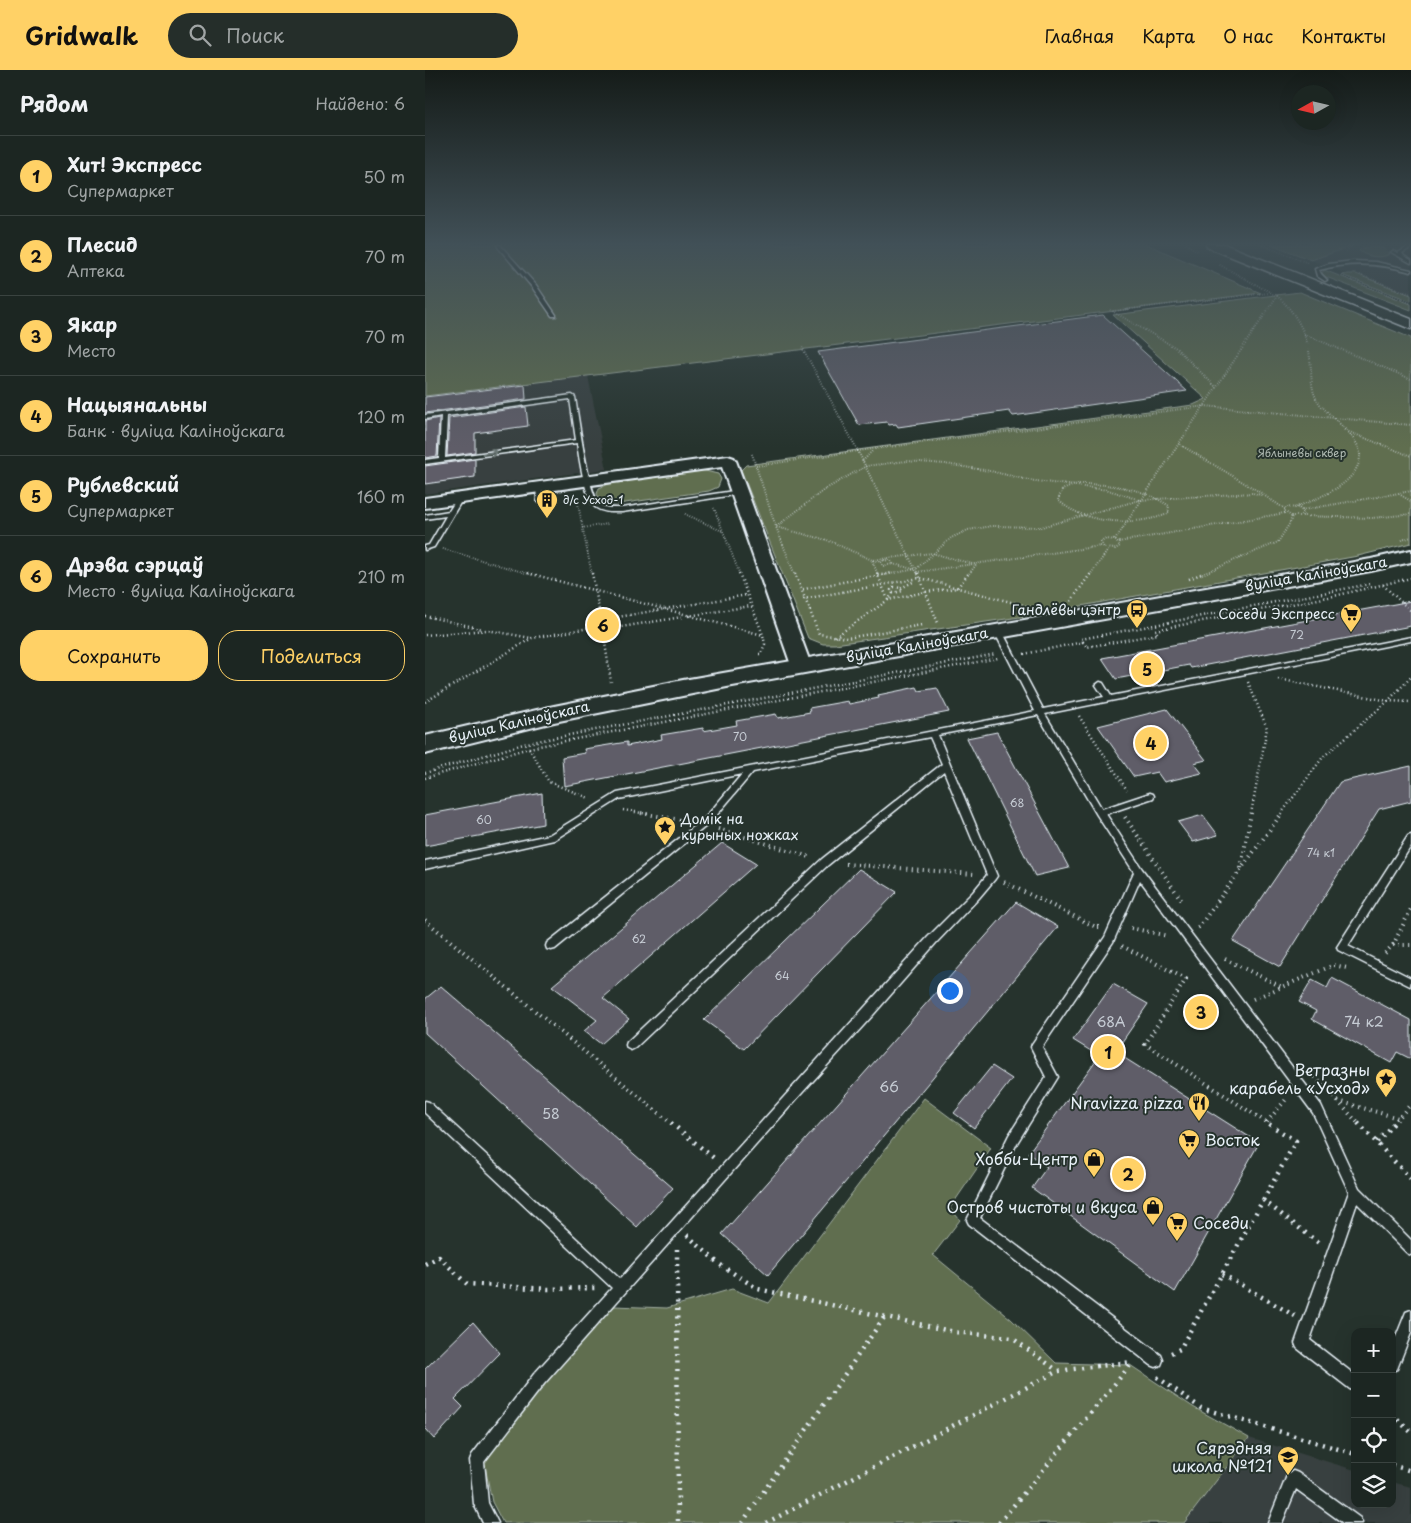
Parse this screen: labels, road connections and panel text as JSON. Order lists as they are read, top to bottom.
{
  "streets": {
    "main road": ["вуліца Каліноўскага"]
  },
  "parks": ["Яблыневы сквер"],
  "places": {
    "building": ["д/с Усход-1"],
    "bus stop": ["Гандлёвы цэнтр"],
    "supermarket": ["Соседи Экспресс", "Восток", "Соседи"],
    "place": ["Домік на курыных ножках", "Ветразны карабель «Усход»"],
    "restaurant": ["Nravizza pizza"],
    "shop": ["Хобби-Центр", "Остров чистоты и вкуса"],
    "school or university": ["Сярэдняя школа №121"]
  },
  "house_numbers": [
    "72",
    "70",
    "68",
    "60",
    "74 к1",
    "62",
    "64",
    "68А",
    "74 к2",
    "66",
    "58"
  ],
  "north": "left",
  "page": {
    "header": "Gridwalk",
    "search": "Поиск",
    "nav": [
      "Главная",
      "Карта",
      "О нас",
      "Контакты"
    ],
    "heading": ["Рядом", "Найдено: 6"],
    "list": [
      {
        "mark": "1",
        "name": "Хит! Экспресс",
        "note": "Супермаркет",
        "value": "50 m"
      },
      {
        "mark": "2",
        "name": "Плесид",
        "note": "Аптека",
        "value": "70 m"
      },
      {
        "mark": "3",
        "name": "Якар",
        "note": "Место",
        "value": "70 m"
      },
      {
        "mark": "4",
        "name": "Нацыянальны",
        "note": "Банк · вуліца Каліноўскага",
        "value": "120 m"
      },
      {
        "mark": "5",
        "name": "Рублевский",
        "note": "Супермаркет",
        "value": "160 m"
      },
      {
        "mark": "6",
        "name": "Дрэва сэрцаў",
        "note": "Место · вуліца Каліноўскага",
        "value": "210 m"
      }
    ],
    "pins": [
      "6",
      "5",
      "4",
      "3",
      "1",
      "2"
    ],
    "buttons": ["Сохранить", "Поделиться"],
    "map_buttons": ["+", "−"]
  }
}
